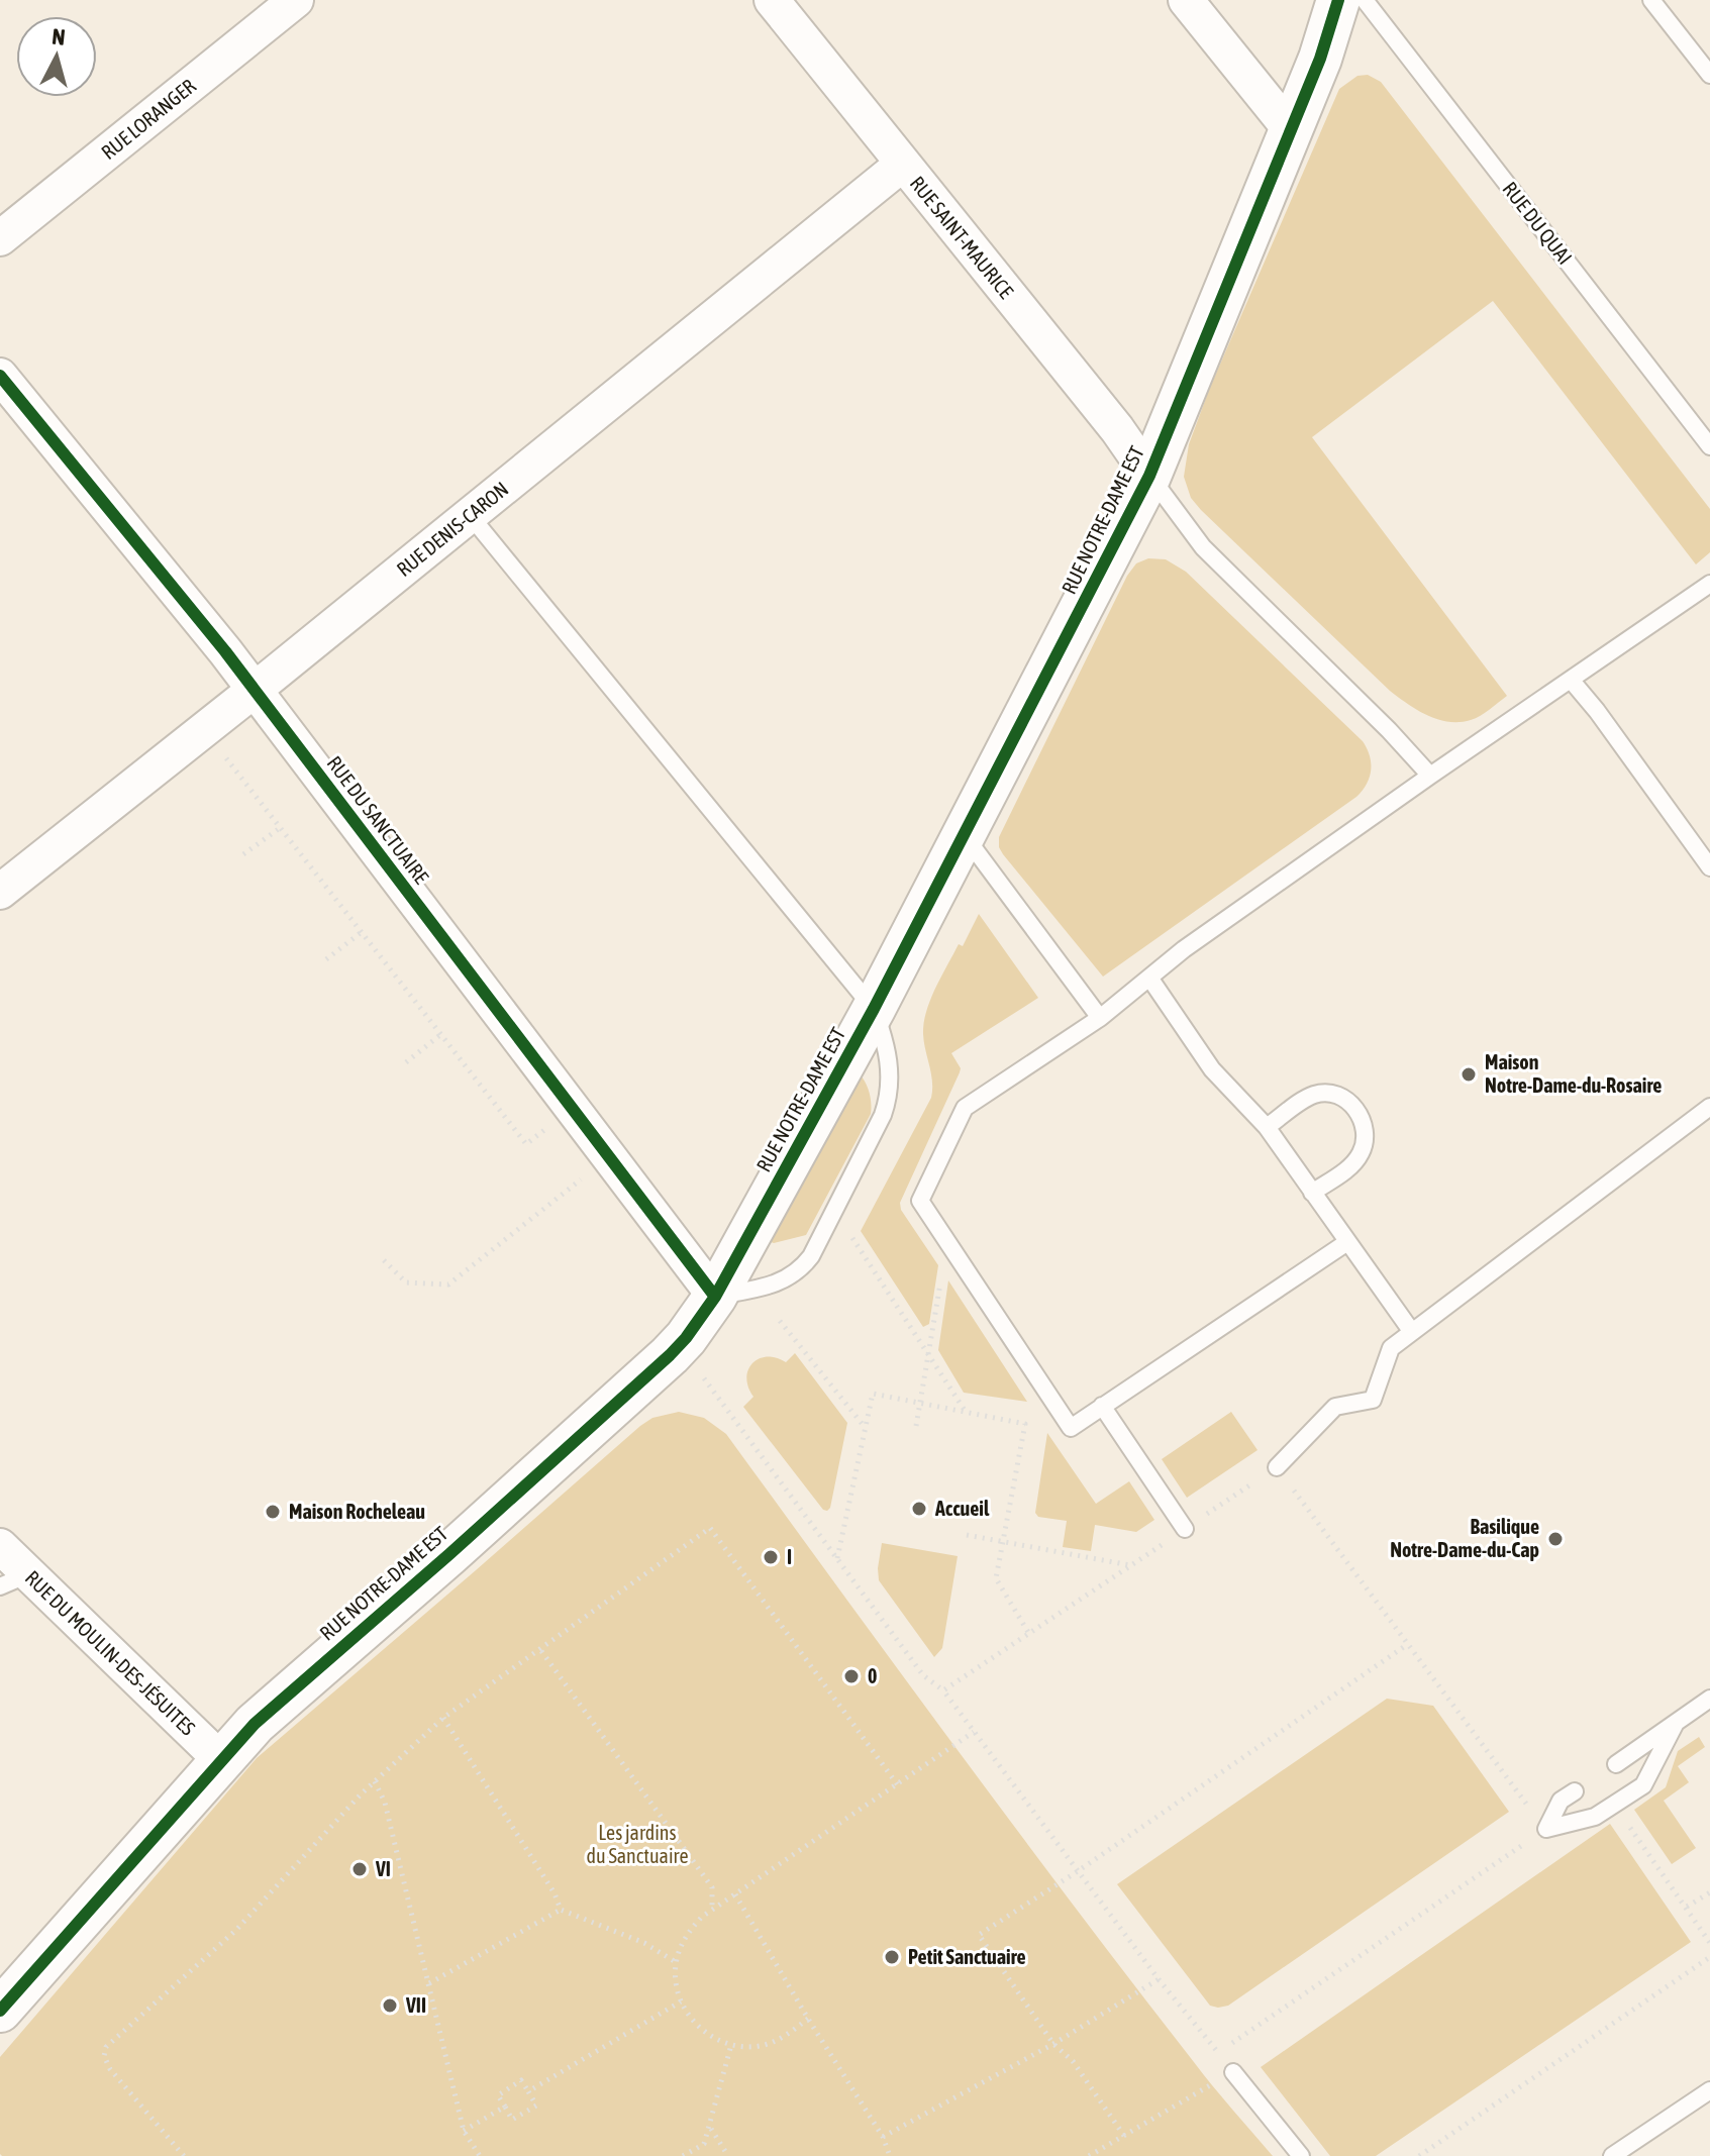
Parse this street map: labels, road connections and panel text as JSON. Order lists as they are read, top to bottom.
{
  "streets": {
    "street": [
      "RUE LORANGER",
      "RUE SAINT-MAURICE",
      "RUE NOTRE-DAME EST",
      "RUE DENIS-CARON",
      "RUE DU SANCTUAIRE",
      "RUE DU MOULIN-DES-JÉSUITES"
    ],
    "lane": ["RUE DU QUAI"]
  },
  "crossings": [
    ["RUE SAINT-MAURICE", "RUE NOTRE-DAME EST"],
    ["RUE SAINT-MAURICE", "RUE DENIS-CARON"],
    ["RUE NOTRE-DAME EST", "RUE DU SANCTUAIRE"],
    ["RUE NOTRE-DAME EST", "RUE DU MOULIN-DES-JÉSUITES"],
    ["RUE DENIS-CARON", "RUE DU SANCTUAIRE"]
  ],
  "parks": ["Les jardins du Sanctuaire"],
  "places": [
    "Maison Notre-Dame-du-Rosaire",
    "Accueil",
    "Maison Rocheleau",
    "Basilique Notre-Dame-du-Cap",
    "I",
    "0",
    "VI",
    "Petit Sanctuaire",
    "VII"
  ],
  "north": "top"
}
